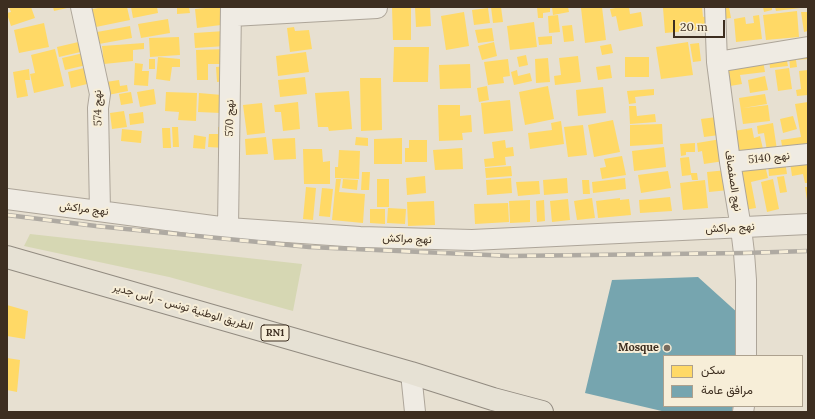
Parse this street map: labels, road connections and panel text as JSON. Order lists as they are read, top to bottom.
{
  "streets": {
    "main road": ["الطريق الوطنية تونس - رأس جدير", "RN1"],
    "street": [
      "نهج 574",
      "نهج 570",
      "نهج 5140",
      "نهج الصفصاف",
      "نهج مراكش"
    ]
  },
  "crossings": [
    ["نهج 574", "نهج مراكش"],
    ["نهج 570", "نهج مراكش"],
    ["نهج 5140", "نهج الصفصاف"],
    ["نهج الصفصاف", "نهج مراكش"]
  ],
  "places": ["Mosque"],
  "legend": ["سكن", "مرافق عامة"],
  "scale_bar": "20 m"
}
